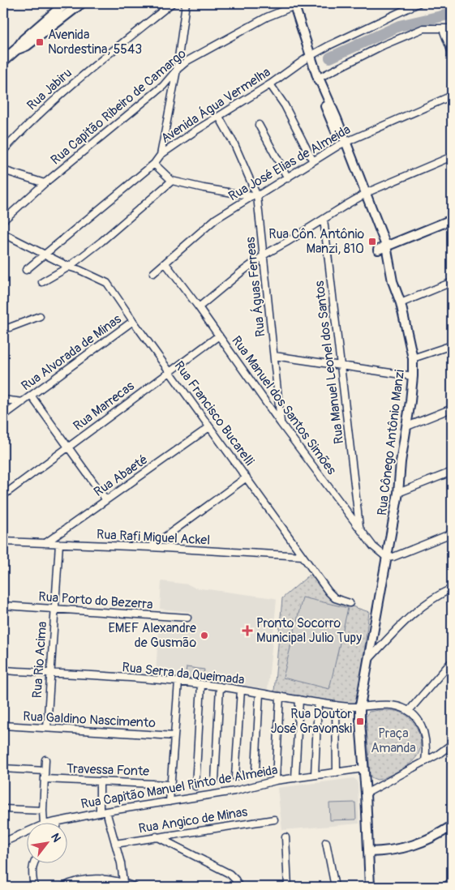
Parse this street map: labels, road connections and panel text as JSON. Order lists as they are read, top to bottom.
{
  "streets": {
    "street": [
      "Rua Jabiru",
      "Avenida Água Vermelha",
      "Rua Capitão Ribeiro de Camargo",
      "Rua José Elias de Almeida",
      "Rua Águas Ferreas",
      "Rua Alvorada de Minas",
      "Rua Manuel Leonel dos Santos",
      "Rua Manuel dos Santos Simões",
      "Rua Marrecas",
      "Rua Francisco Bucarelli",
      "Rua Cônego Antônio Manzi",
      "Rua Abaeté",
      "Rua Rafi Miguel Ackel",
      "Rua Porto do Bezerra",
      "Rua Rio Acima",
      "Rua Serra da Queimada",
      "Rua Galdino Nascimento",
      "Travessa Fonte",
      "Rua Capitão Manuel Pinto de Almeida",
      "Rua Angico de Minas"
    ]
  },
  "crossings": [
    ["Avenida Água Vermelha", "Rua Águas Ferreas"],
    ["Avenida Água Vermelha", "Rua Francisco Bucarelli"],
    ["Avenida Água Vermelha", "Rua Cônego Antônio Manzi"],
    ["Rua Capitão Ribeiro de Camargo", "Rua Cônego Antônio Manzi"],
    ["Rua José Elias de Almeida", "Rua Águas Ferreas"],
    ["Rua José Elias de Almeida", "Rua Manuel dos Santos Simões"],
    ["Rua José Elias de Almeida", "Rua Cônego Antônio Manzi"],
    ["Rua Águas Ferreas", "Rua Manuel dos Santos Simões"],
    ["Rua Alvorada de Minas", "Rua Francisco Bucarelli"],
    ["Rua Manuel Leonel dos Santos", "Rua Manuel dos Santos Simões"],
    ["Rua Manuel dos Santos Simões", "Rua Marrecas"],
    ["Rua Manuel dos Santos Simões", "Rua Cônego Antônio Manzi"],
    ["Rua Marrecas", "Rua Francisco Bucarelli"],
    ["Rua Francisco Bucarelli", "Rua Abaeté"],
    ["Rua Francisco Bucarelli", "Rua Rafi Miguel Ackel"],
    ["Rua Cônego Antônio Manzi", "Rua Serra da Queimada"],
    ["Rua Abaeté", "Rua Rafi Miguel Ackel"],
    ["Rua Rafi Miguel Ackel", "Rua Rio Acima"],
    ["Rua Porto do Bezerra", "Rua Rio Acima"],
    ["Rua Rio Acima", "Rua Serra da Queimada"],
    ["Rua Rio Acima", "Rua Galdino Nascimento"]
  ],
  "parks": ["Praça Amanda"],
  "places": {
    "transit": ["Avenida Nordestina, 5543", "Rua Côn. Antônio Manzi, 810", "Rua Doutor José Gravonski"],
    "health": ["Pronto Socorro Municipal Julio Tupy"],
    "other": ["EMEF Alexandre de Gusmão"]
  },
  "north": "top right"
}
